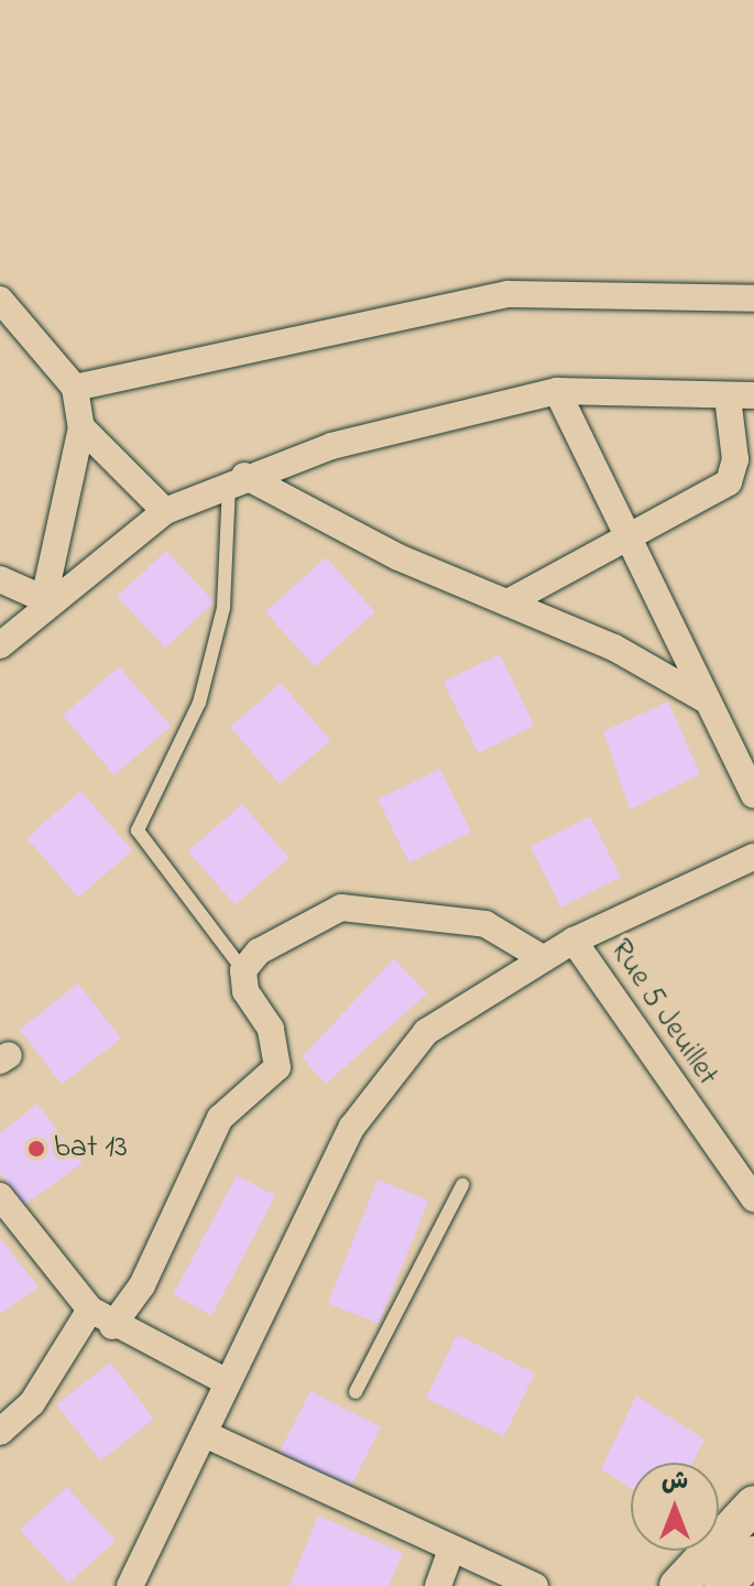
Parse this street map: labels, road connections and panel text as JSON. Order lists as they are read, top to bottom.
{
  "streets": {
    "street": ["Rue 5 Jeuillet"]
  },
  "places": ["bat 13"],
  "north": "top"
}
